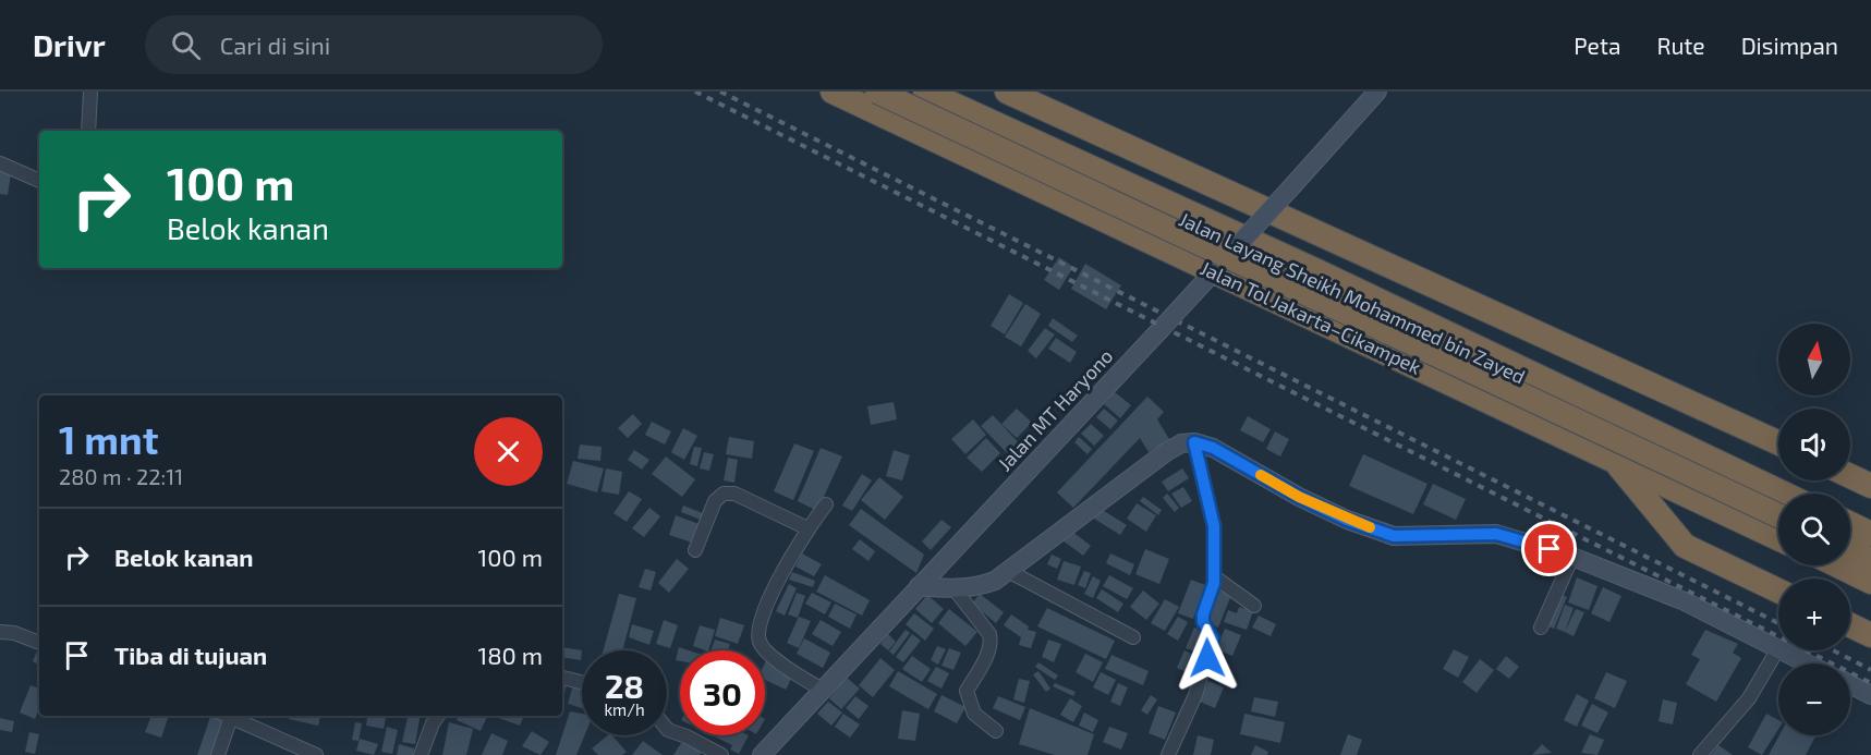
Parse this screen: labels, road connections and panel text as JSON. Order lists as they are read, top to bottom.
{
  "streets": {
    "highway": ["Jalan Layang Sheikh Mohammed bin Zayed", "Jalan Tol Jakarta–Cikampek"],
    "street": ["Jalan MT Haryono"]
  },
  "north": "top",
  "page": {
    "header": "Drivr",
    "search": "Cari di sini",
    "nav": ["Peta", "Rute", "Disimpan"],
    "turn": ["100 m", "Belok kanan"],
    "map_buttons": ["+", "−"],
    "heading": ["1 mnt", "280 m · 22:11"],
    "list": [
      {
        "name": "Belok kanan",
        "value": "100 m"
      },
      {
        "name": "Tiba di tujuan",
        "value": "180 m"
      }
    ],
    "speed": "28 km/h",
    "limit": "30"
  }
}
